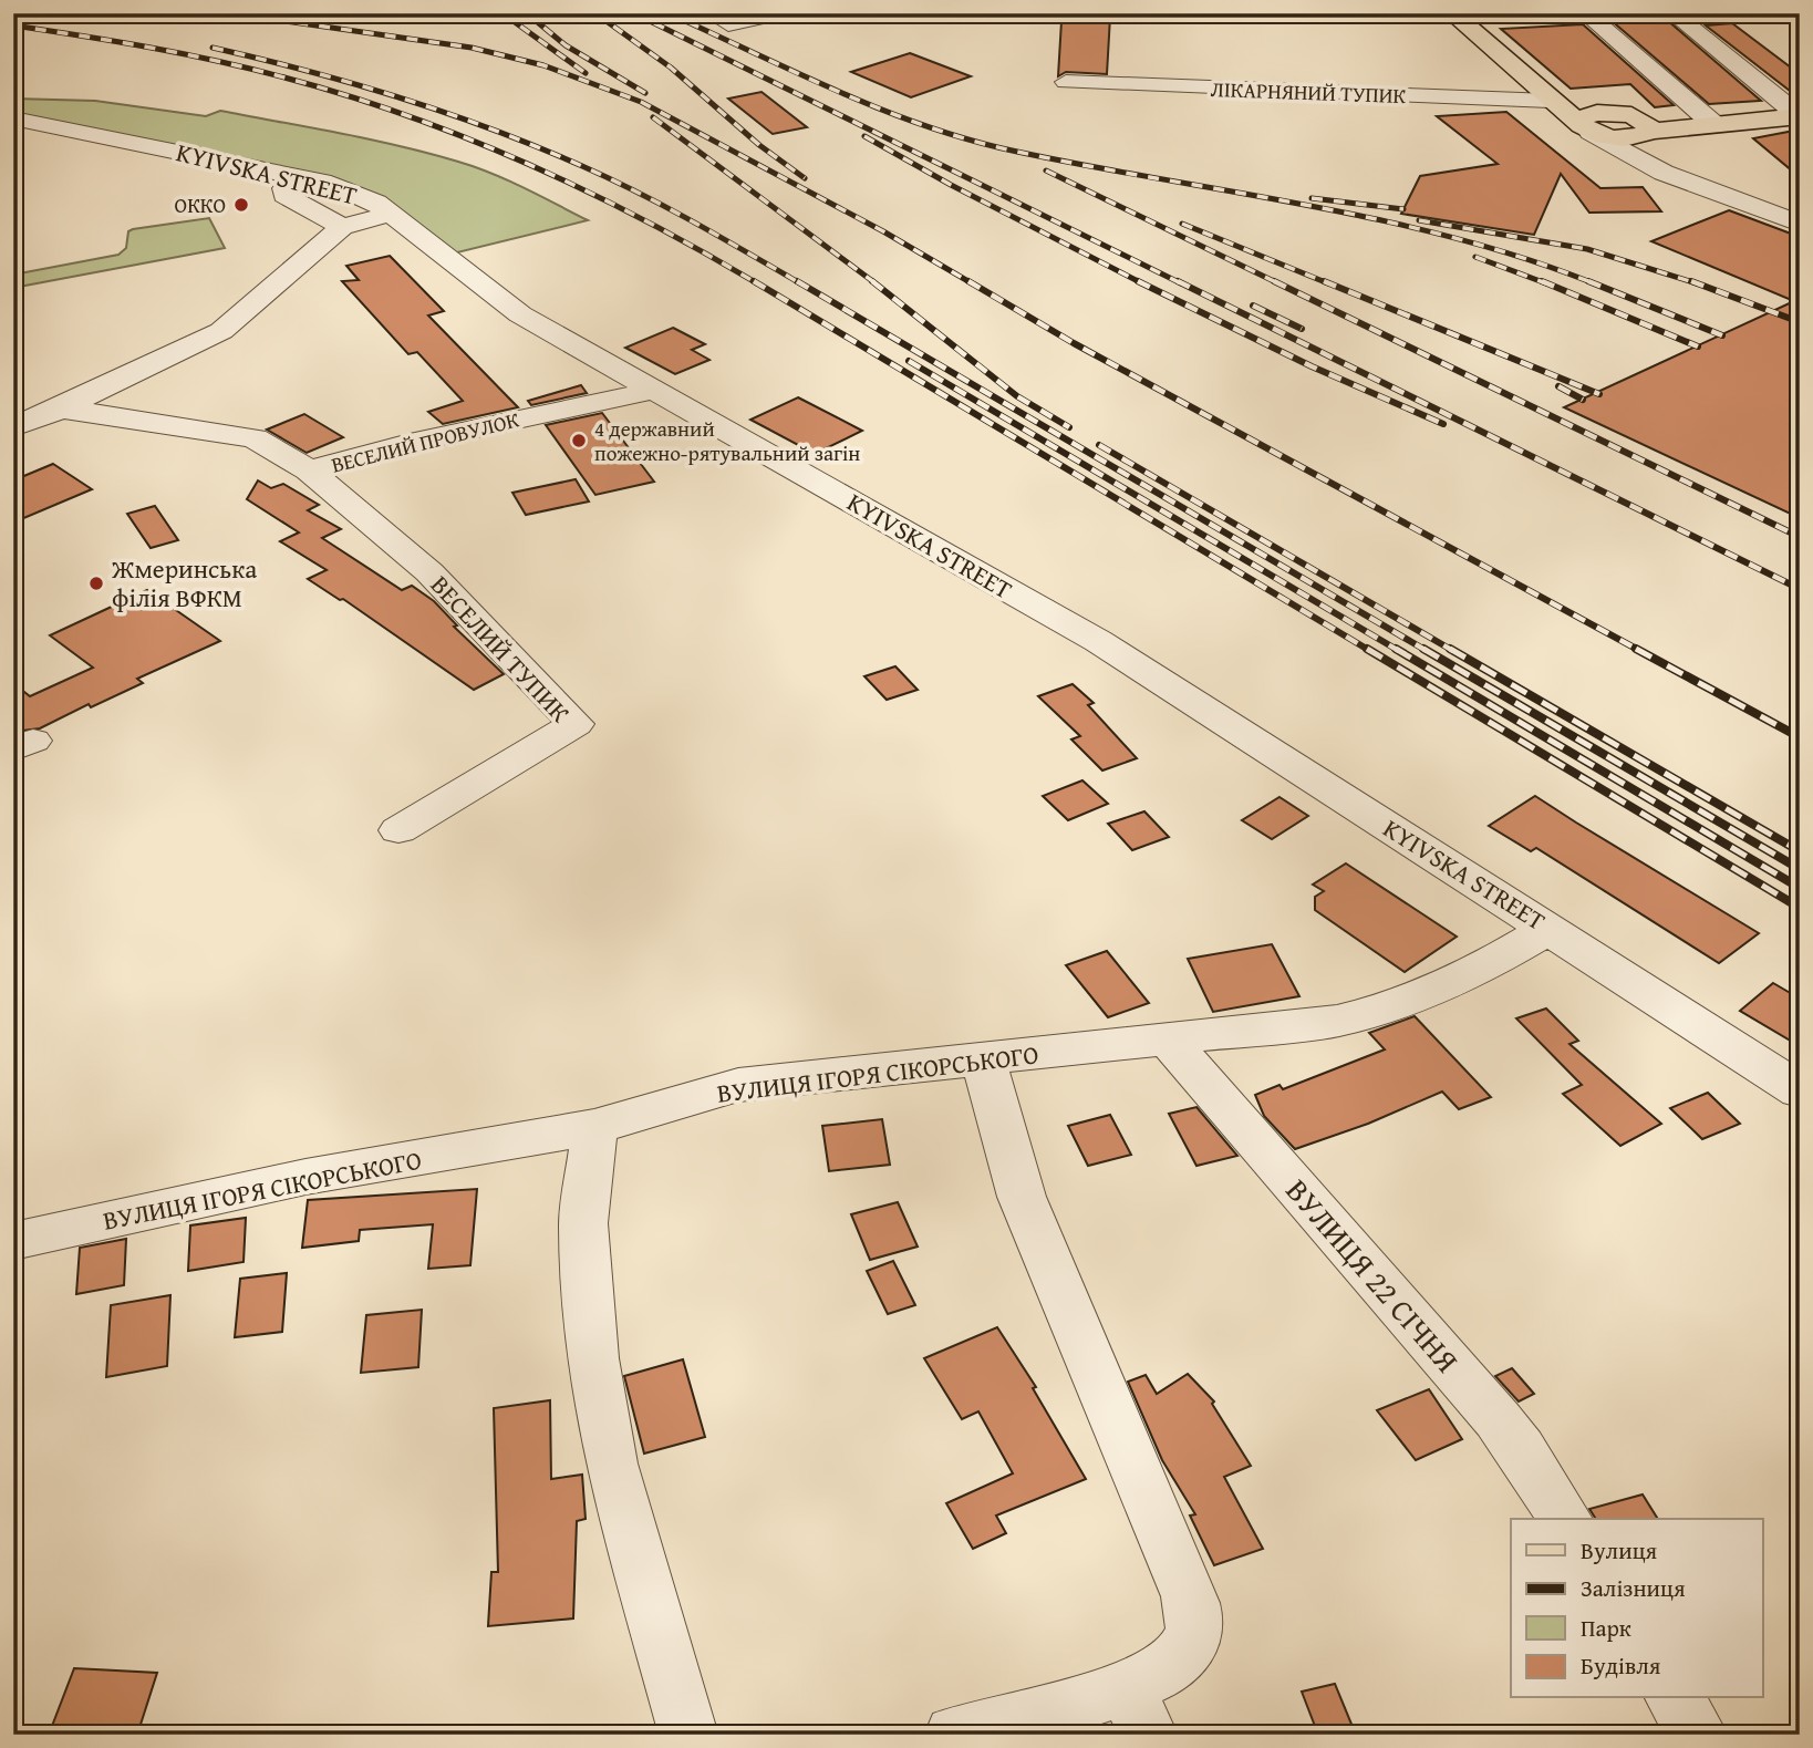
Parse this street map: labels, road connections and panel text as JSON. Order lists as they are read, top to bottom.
{
  "streets": {
    "street": [
      "ЛІКАРНЯНИЙ ТУПИК",
      "KYIVSKA STREET",
      "ВЕСЕЛИЙ ПРОВУЛОК",
      "ВЕСЕЛИЙ ТУПИК",
      "ВУЛИЦЯ ІГОРЯ СІКОРСЬКОГО",
      "ВУЛИЦЯ 22 СІЧНЯ"
    ]
  },
  "crossings": [
    ["KYIVSKA STREET", "ВЕСЕЛИЙ ПРОВУЛОК"],
    ["KYIVSKA STREET", "ВУЛИЦЯ ІГОРЯ СІКОРСЬКОГО"],
    ["ВЕСЕЛИЙ ПРОВУЛОК", "ВЕСЕЛИЙ ТУПИК"],
    ["ВУЛИЦЯ ІГОРЯ СІКОРСЬКОГО", "ВУЛИЦЯ 22 СІЧНЯ"]
  ],
  "places": ["ОККО", "4 державний пожежно-рятувальний загін", "Жмеринська філія ВФКМ"],
  "legend": [
    "Вулиця",
    "Залізниця",
    "Парк",
    "Будівля"
  ]
}
